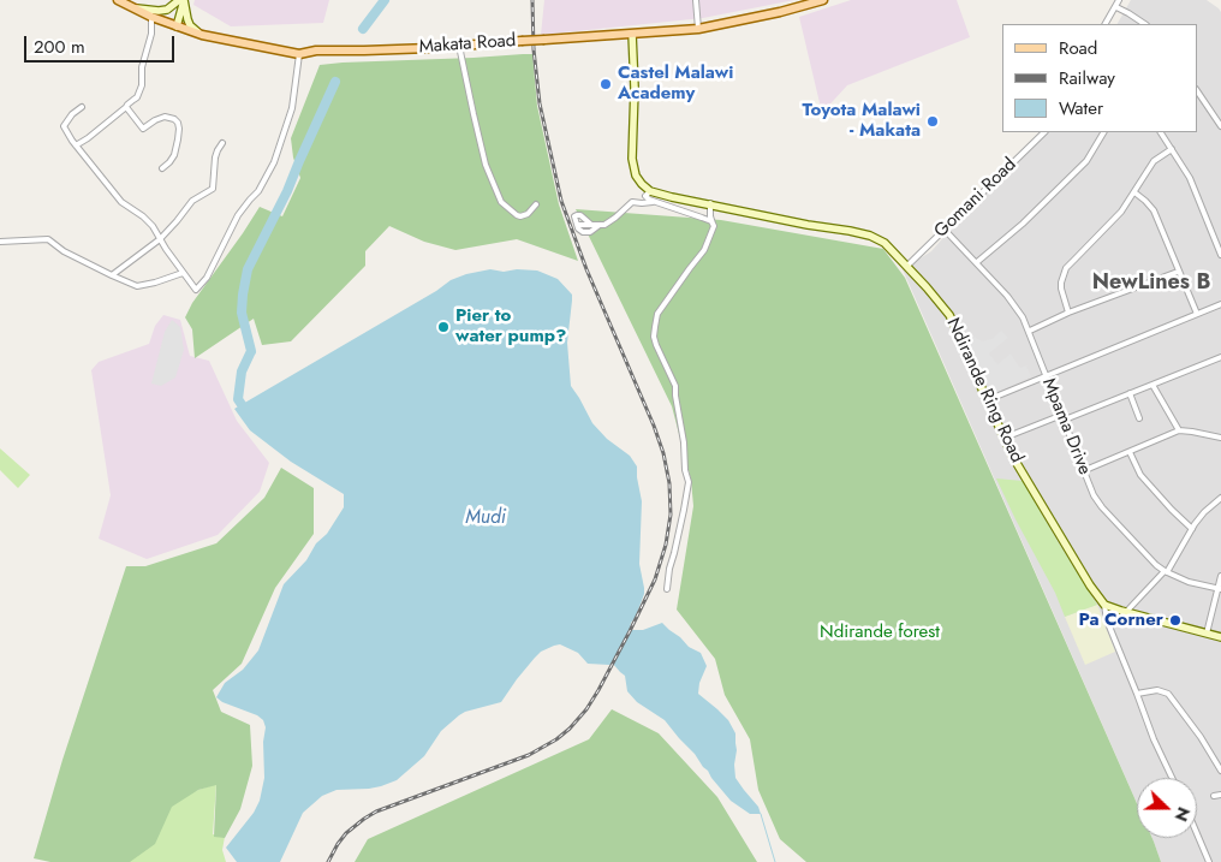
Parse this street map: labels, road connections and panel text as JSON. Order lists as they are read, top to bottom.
{
  "streets": {
    "main road": ["Makata Road"],
    "street": ["Gomani Road", "Ndirande Ring Road", "Mpama Drive"]
  },
  "crossings": [
    ["Gomani Road", "Ndirande Ring Road"],
    ["Gomani Road", "Mpama Drive"]
  ],
  "districts": ["NewLines B"],
  "water": ["Mudi"],
  "parks": ["Ndirande forest"],
  "places": [
    "Castel Malawi Academy",
    "Toyota Malawi - Makata",
    "Pier to water pump?",
    "Pa Corner"
  ],
  "legend": ["Road", "Railway", "Water"],
  "scale_bar": "200 m",
  "north": "right"
}
